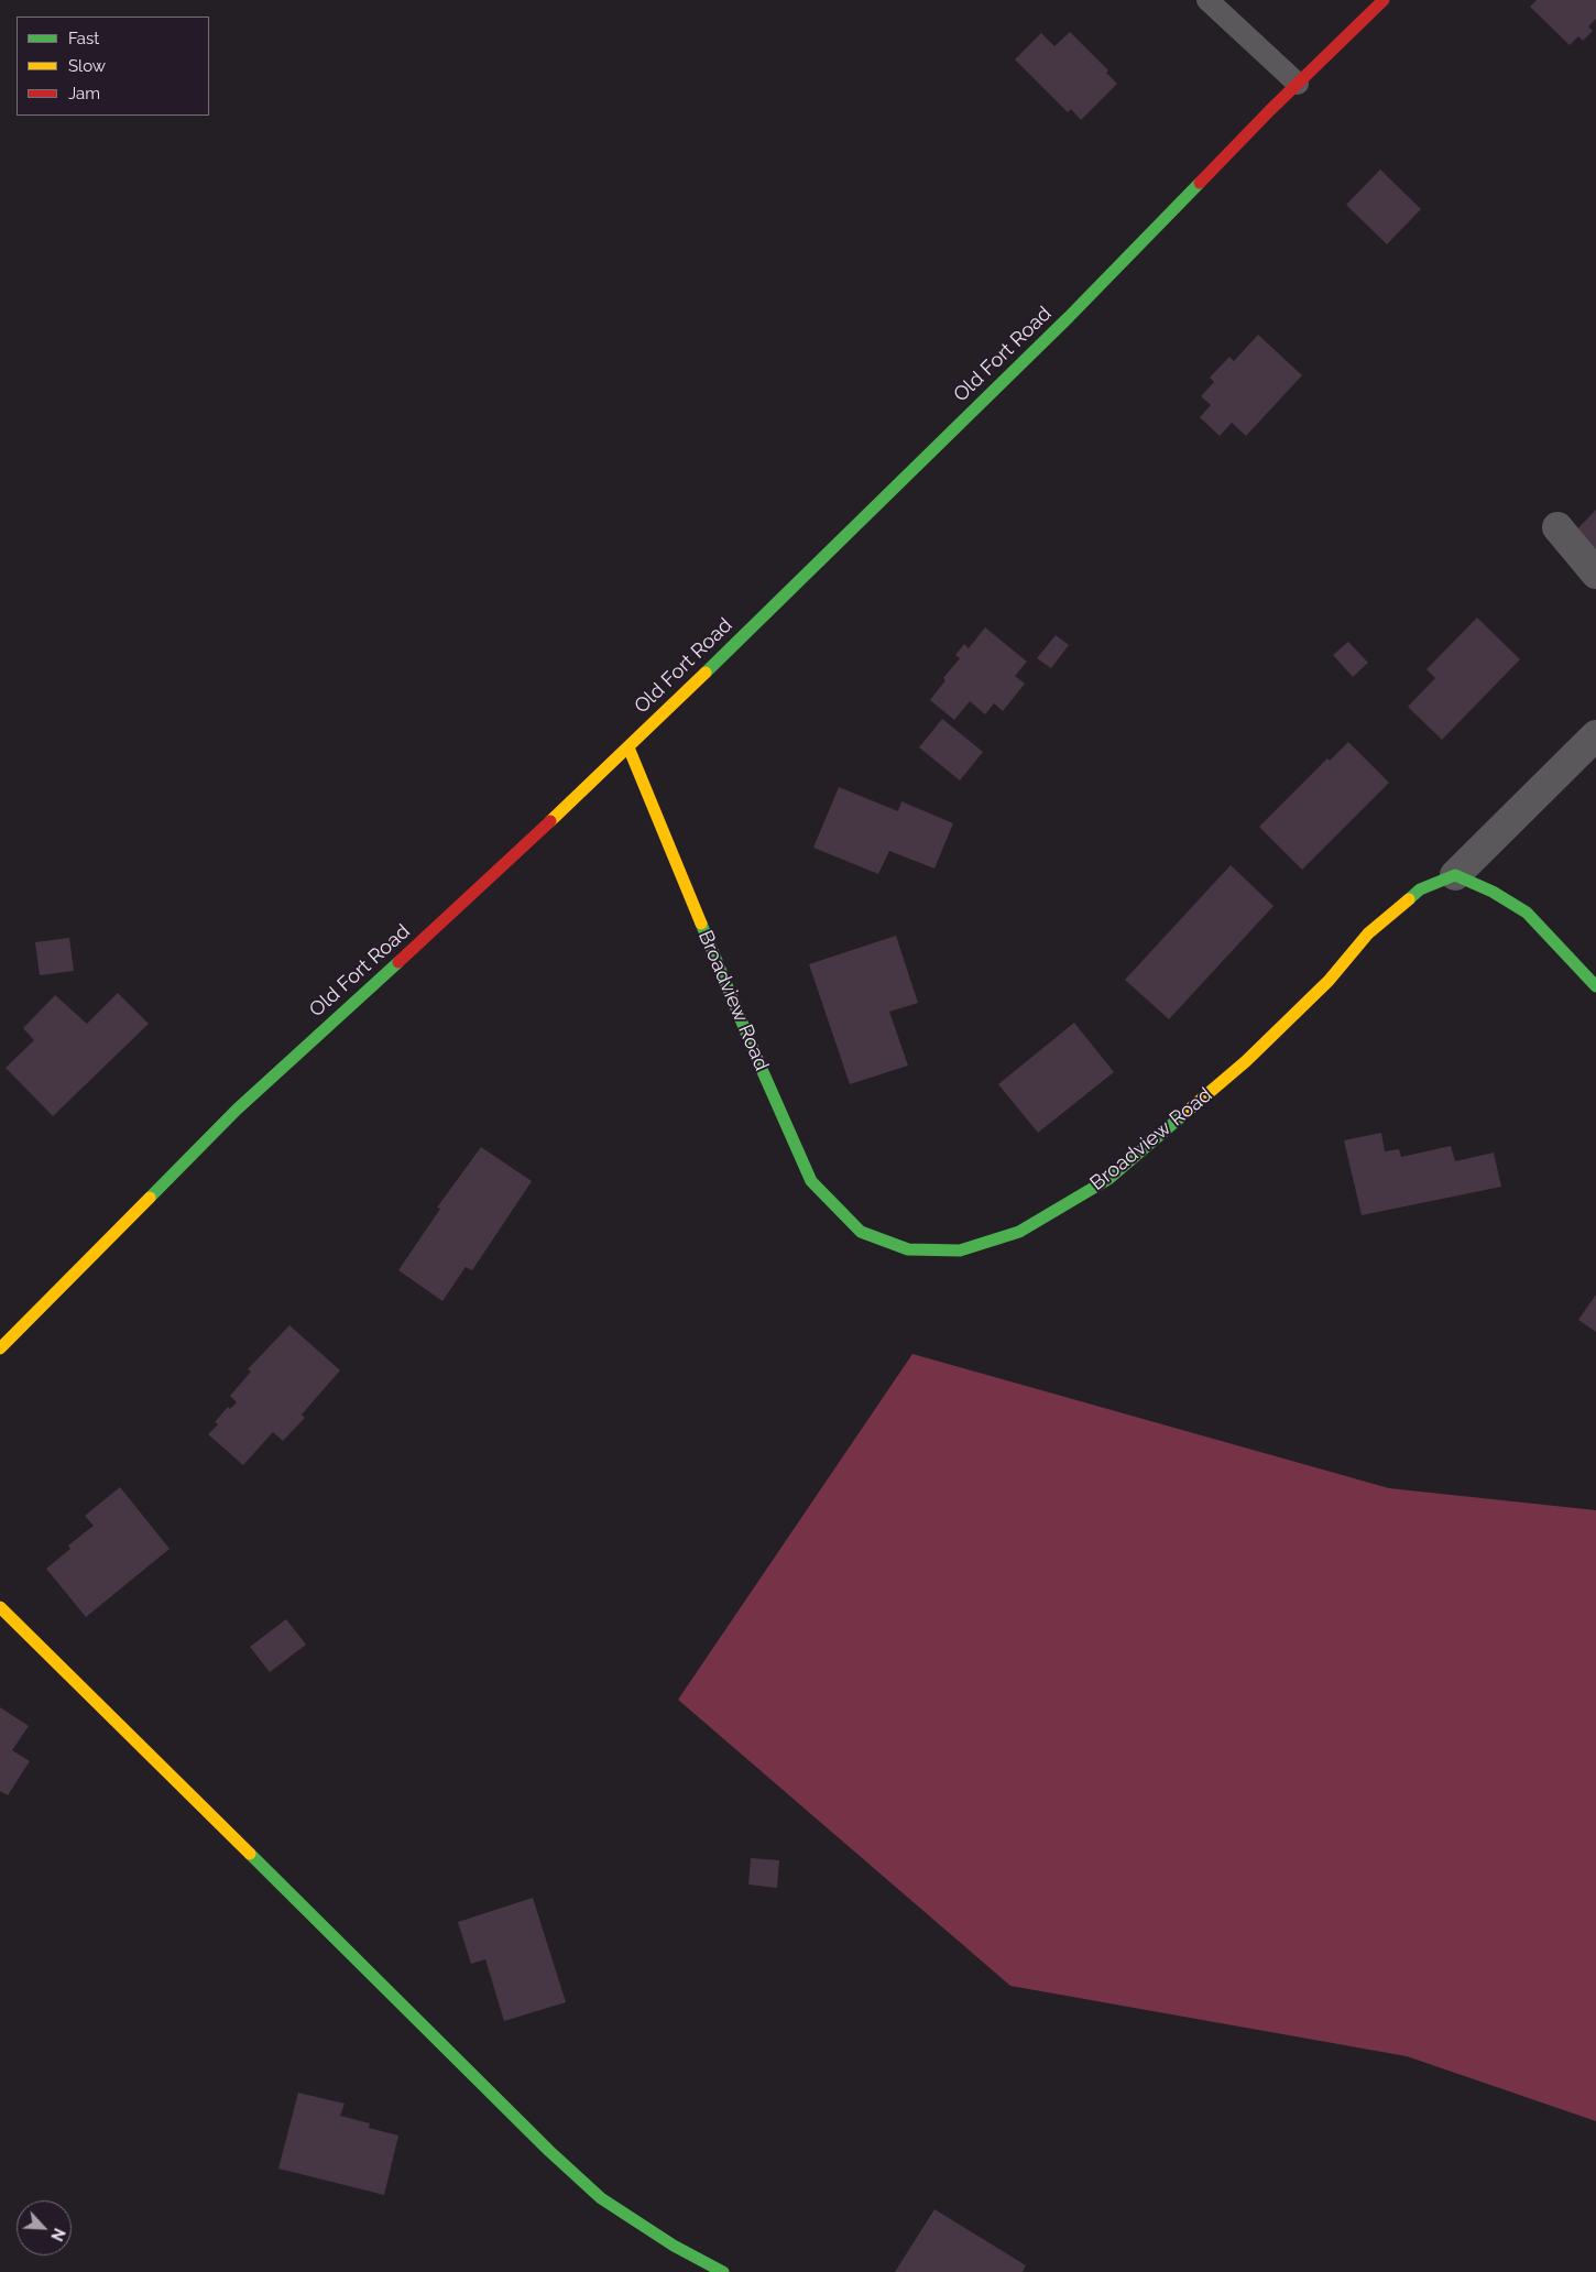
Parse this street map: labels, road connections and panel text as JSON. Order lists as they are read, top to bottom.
{
  "streets": {
    "street": ["Old Fort Road", "Broadview Road"]
  },
  "crossings": [
    ["Old Fort Road", "Broadview Road"]
  ],
  "legend": ["Fast", "Slow", "Jam"],
  "north": "bottom right"
}
